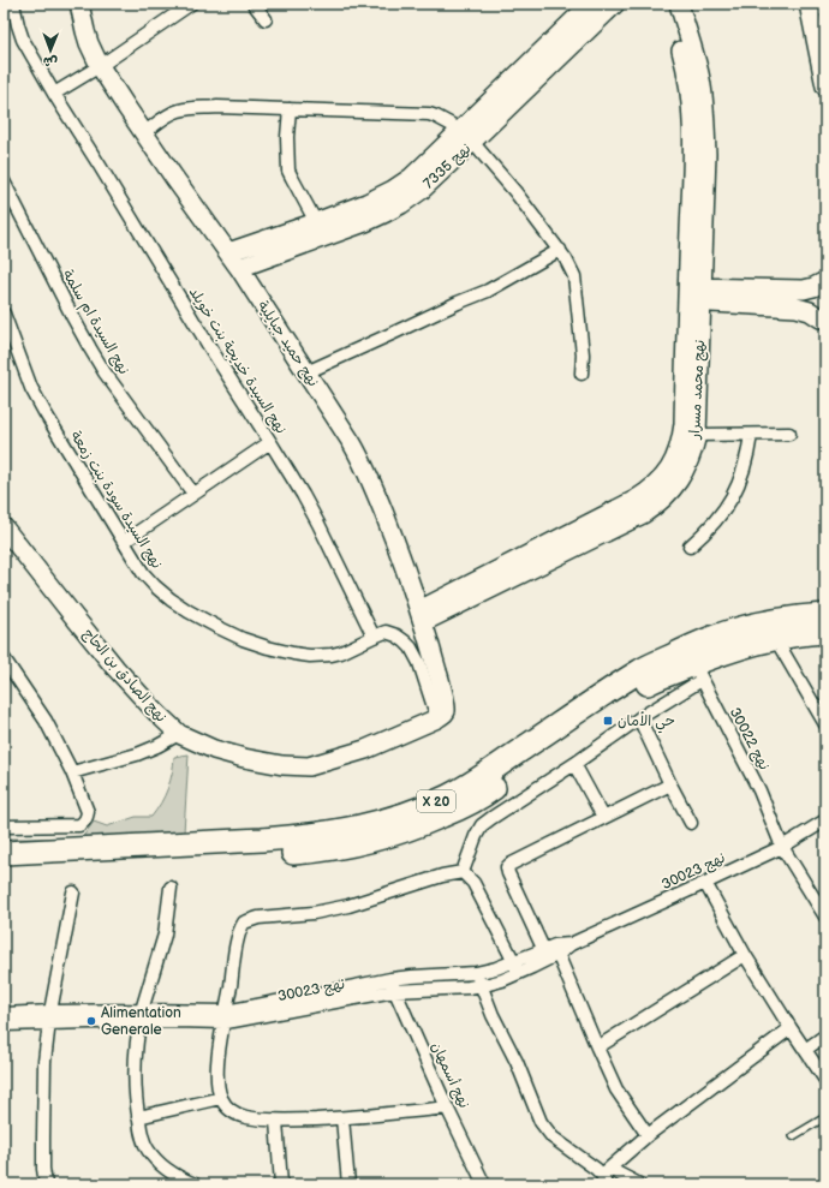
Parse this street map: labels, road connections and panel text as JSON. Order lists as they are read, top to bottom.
{
  "streets": {
    "highway": ["X 20"],
    "street": [
      "نهج 7335",
      "نهج السيدة ام سلمة",
      "نهج حميد جبايلية",
      "نهج السيدة خديجة بنت خويلد",
      "نهج محمد مسرار",
      "نهج السيدة سودة بنت زمعة",
      "نهج الصادق بن الحاج",
      "نهج 30022",
      "نهج 30023",
      "نهج أسمهان"
    ]
  },
  "crossings": [
    ["نهج 7335", "نهج حميد جبايلية"],
    ["نهج حميد جبايلية", "نهج محمد مسرار"],
    ["نهج حميد جبايلية", "نهج الصادق بن الحاج"],
    ["نهج السيدة خديجة بنت خويلد", "نهج السيدة سودة بنت زمعة"],
    ["نهج 30022", "X 20"],
    ["نهج 30022", "نهج 30023"],
    ["نهج 30023", "نهج أسمهان"]
  ],
  "places": {
    "transit": ["حي الأمان"],
    "other": ["Alimentation Generale"]
  },
  "north": "bottom"
}
